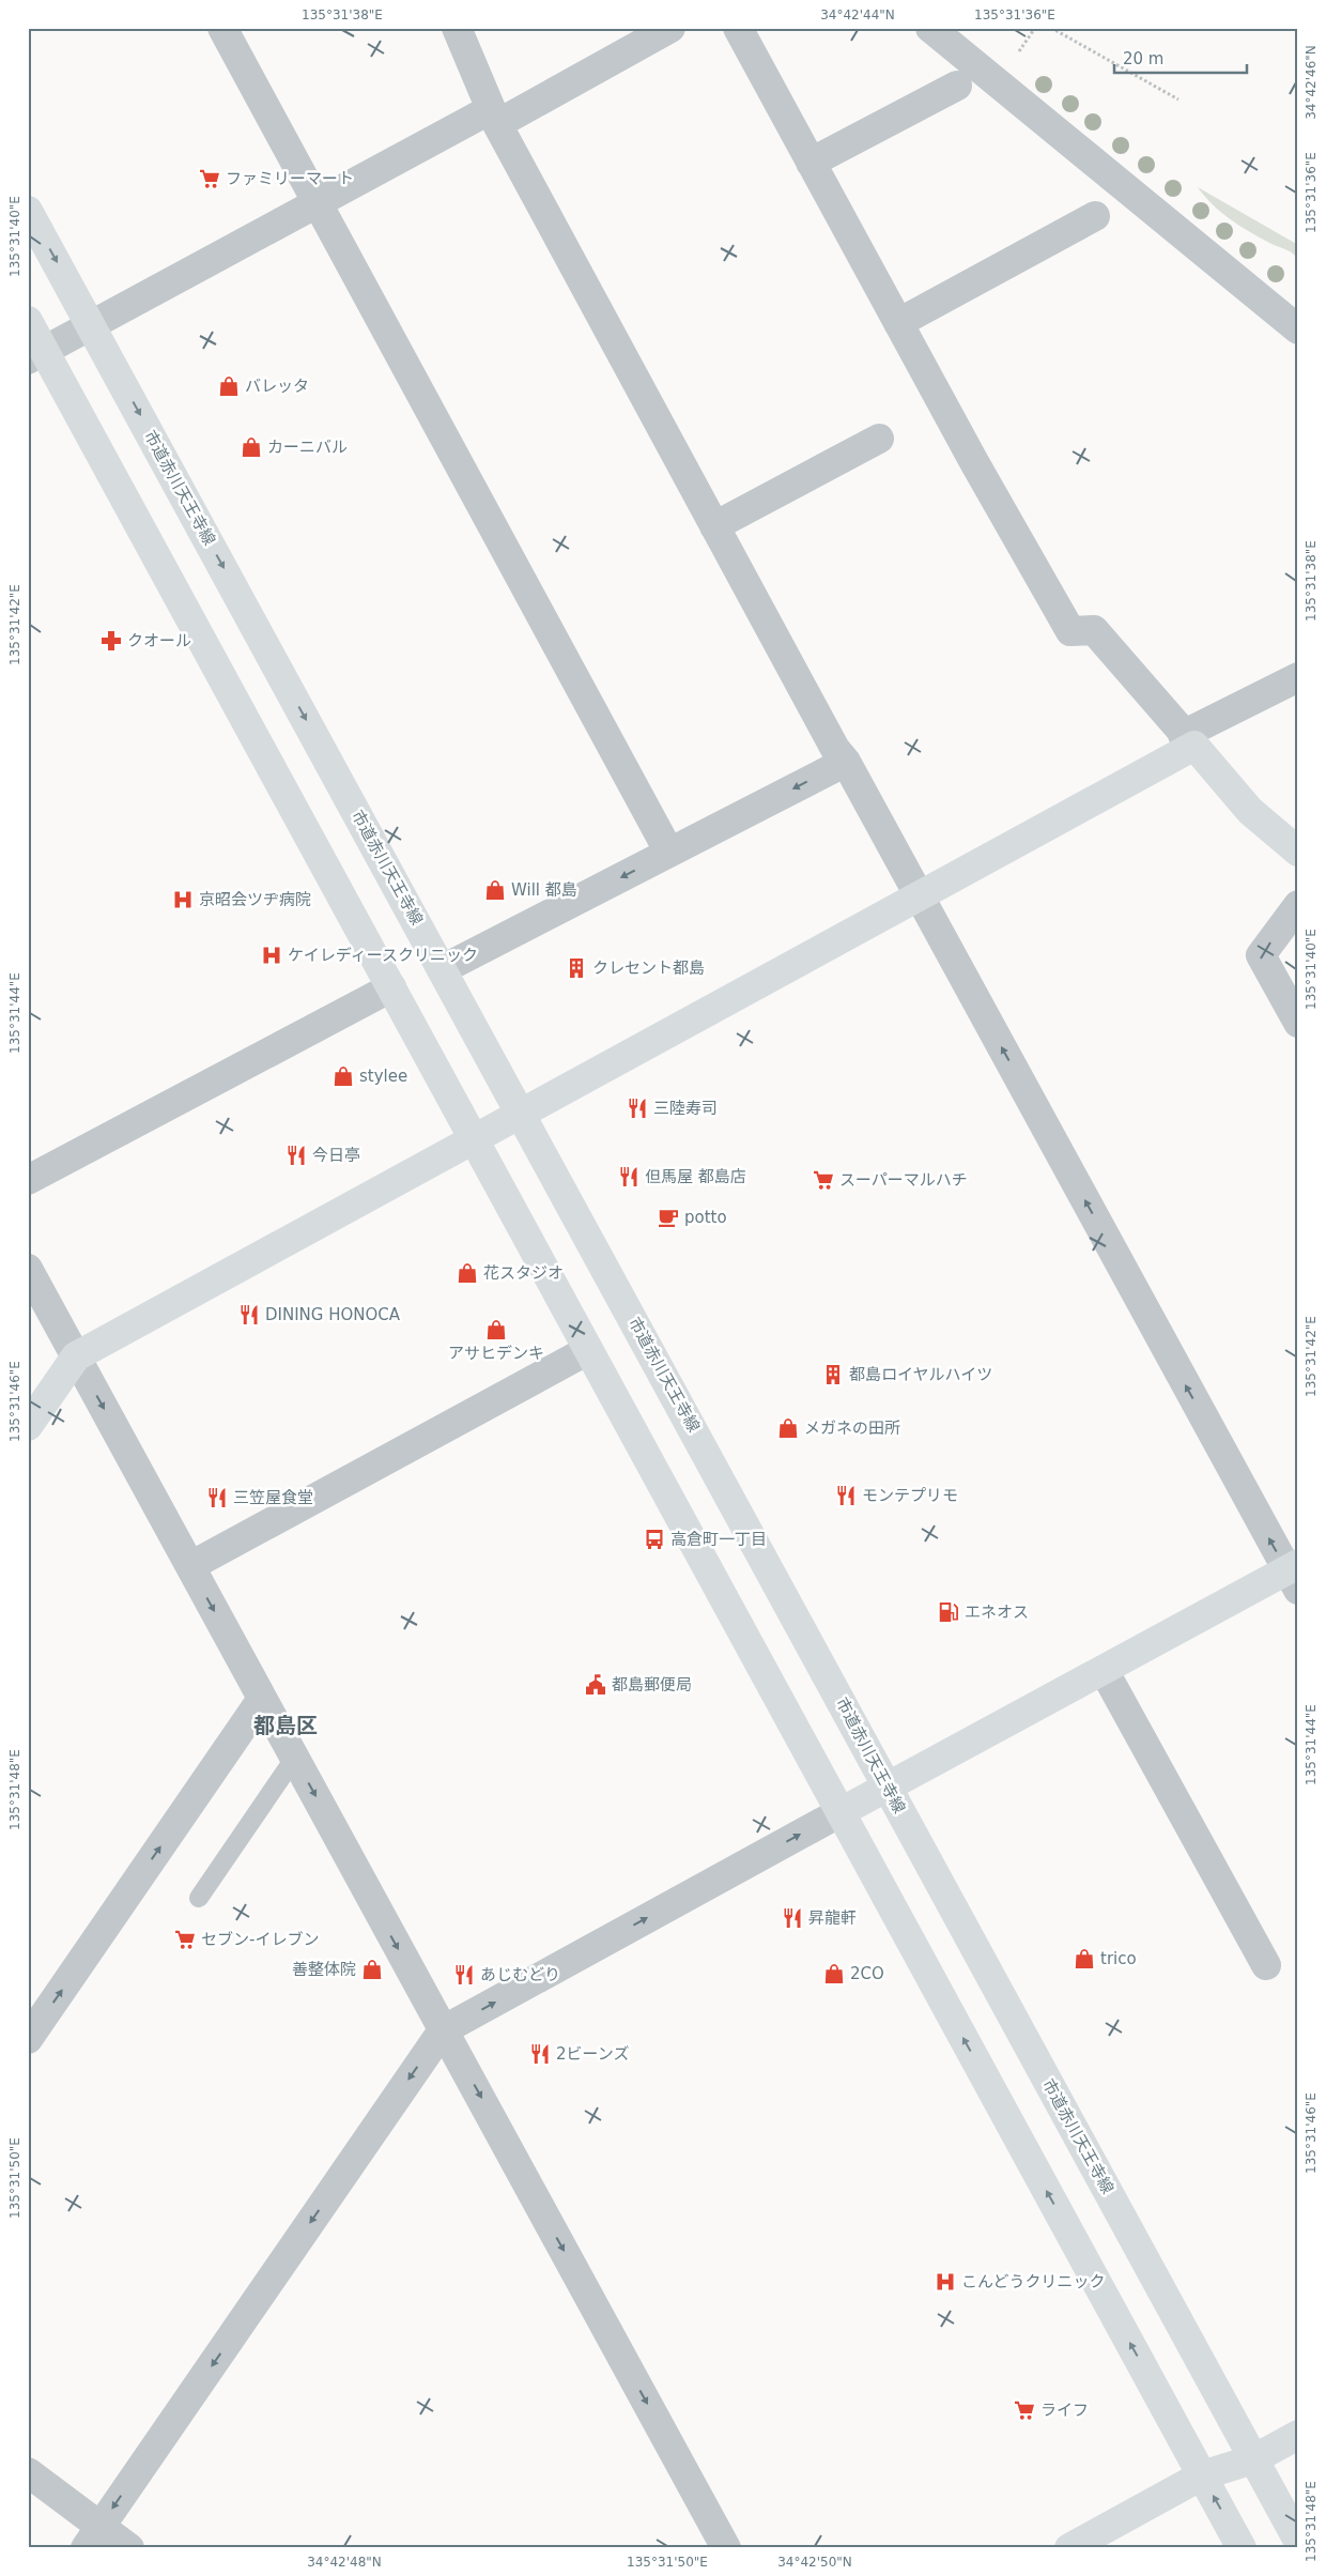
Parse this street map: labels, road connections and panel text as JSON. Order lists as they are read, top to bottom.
{
  "streets": {
    "main road": ["市道赤川天王寺線"]
  },
  "districts": ["都島区"],
  "places": {
    "supermarket": [
      "ファミリーマート",
      "スーパーマルハチ",
      "セブン-イレブン",
      "ライフ"
    ],
    "shop": [
      "バレッタ",
      "カーニバル",
      "Will 都島",
      "stylee",
      "花スタジオ",
      "アサヒデンキ",
      "メガネの田所",
      "trico",
      "善整体院",
      "2CO"
    ],
    "pharmacy": ["クオール"],
    "hospital": ["京昭会ツヂ病院", "ケイレディースクリニック", "こんどうクリニック"],
    "building": ["クレセント都島", "都島ロイヤルハイツ"],
    "restaurant": [
      "三陸寿司",
      "今日亭",
      "但馬屋 都島店",
      "DINING HONOCA",
      "モンテプリモ",
      "三笠屋食堂",
      "昇龍軒",
      "あじむどり",
      "2ビーンズ"
    ],
    "cafe": ["potto"],
    "bus stop": ["高倉町一丁目"],
    "fuel station": ["エネオス"],
    "public building": ["都島郵便局"]
  },
  "scale_bar": "20 m",
  "coordinates": [
    "135°31'38\"E",
    "34°42'44\"N",
    "135°31'36\"E",
    "34°42'46\"N",
    "135°31'40\"E",
    "135°31'42\"E",
    "135°31'44\"E",
    "135°31'46\"E",
    "135°31'48\"E",
    "135°31'50\"E",
    "34°42'48\"N",
    "34°42'50\"N"
  ]
}
